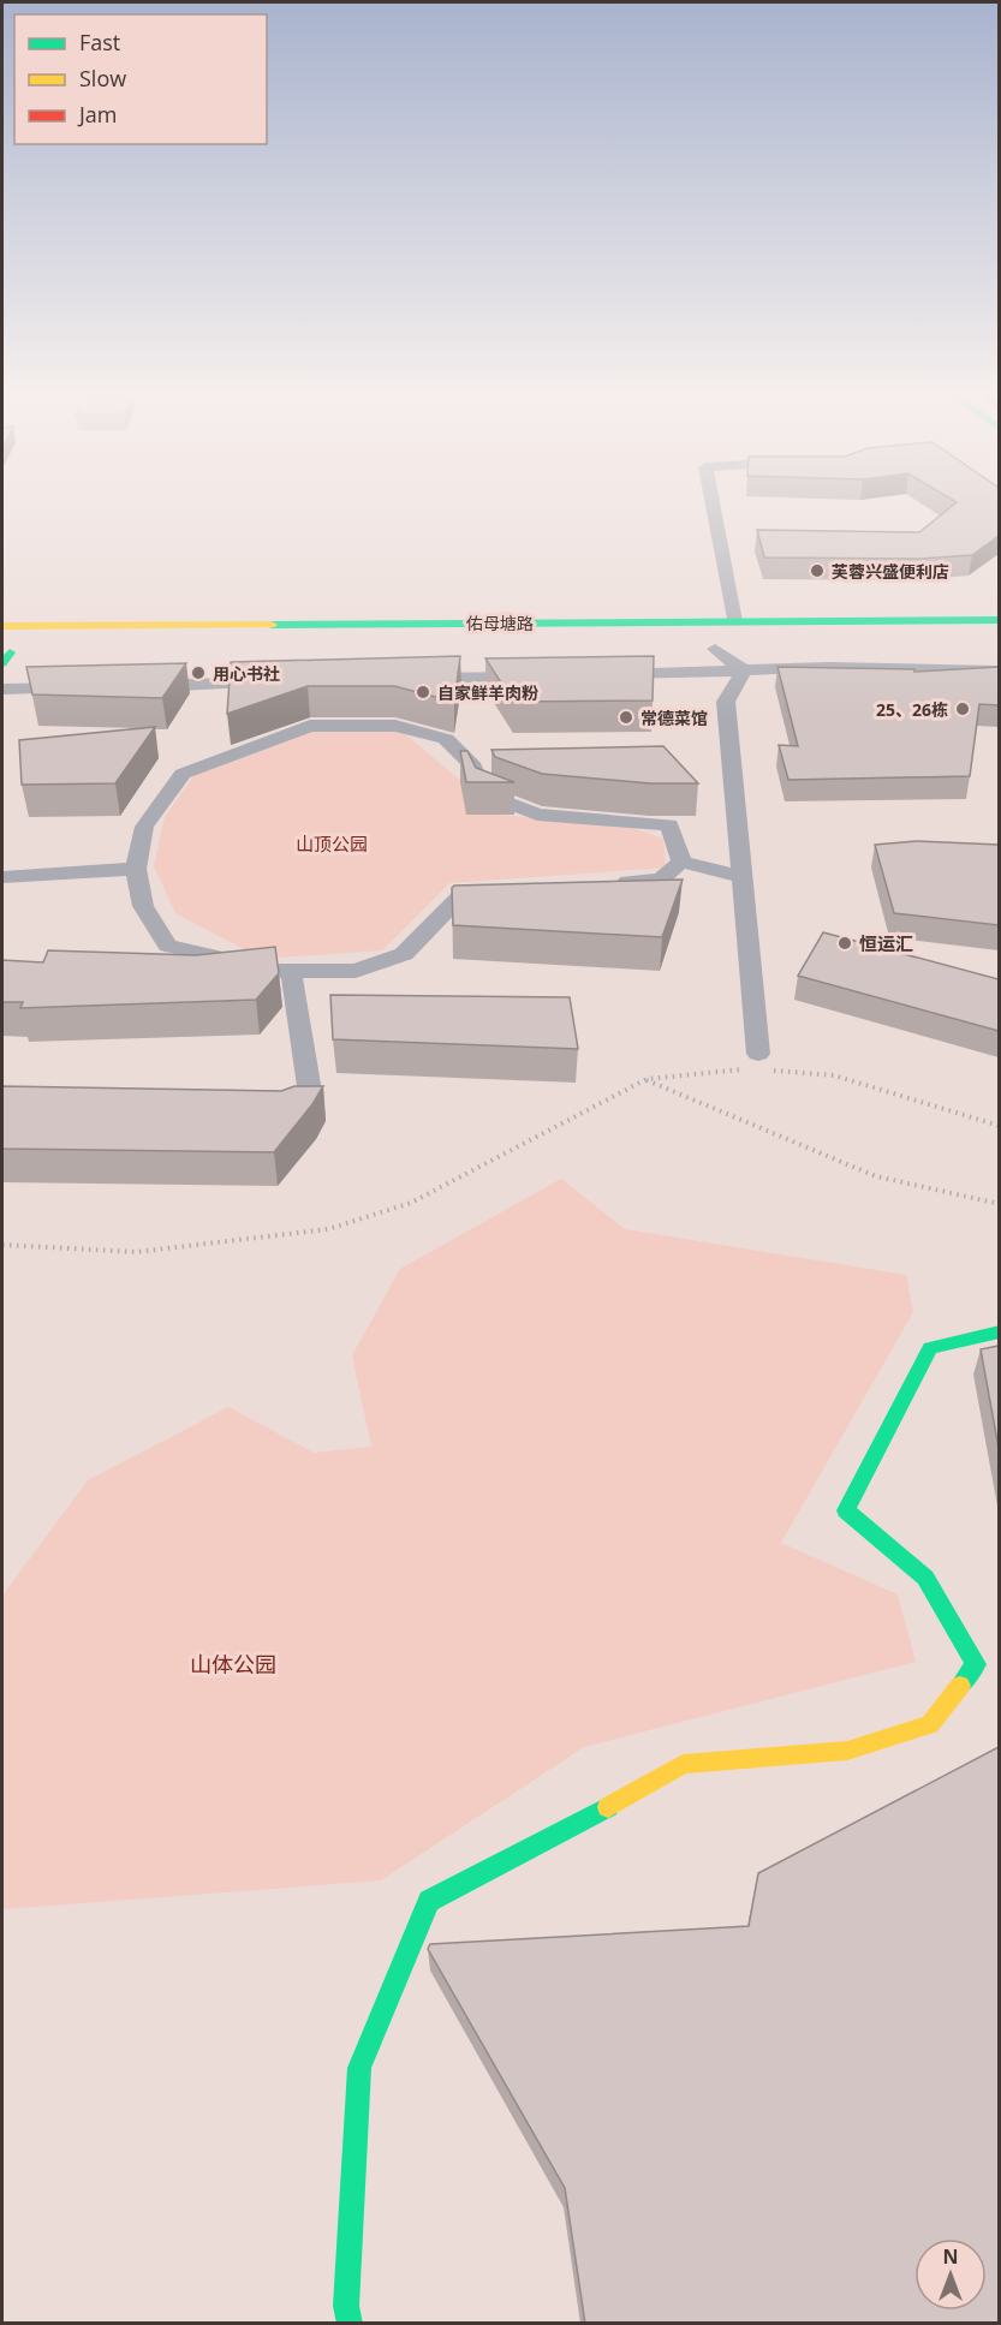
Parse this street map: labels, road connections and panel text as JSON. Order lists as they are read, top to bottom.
{
  "streets": {
    "main road": ["佑母塘路"]
  },
  "parks": ["山顶公园", "山体公园"],
  "places": [
    "芙蓉兴盛便利店",
    "用心书社",
    "自家鲜羊肉粉",
    "25、26栋",
    "常德菜馆",
    "恒运汇"
  ],
  "legend": ["Fast", "Slow", "Jam"],
  "north": "top"
}
